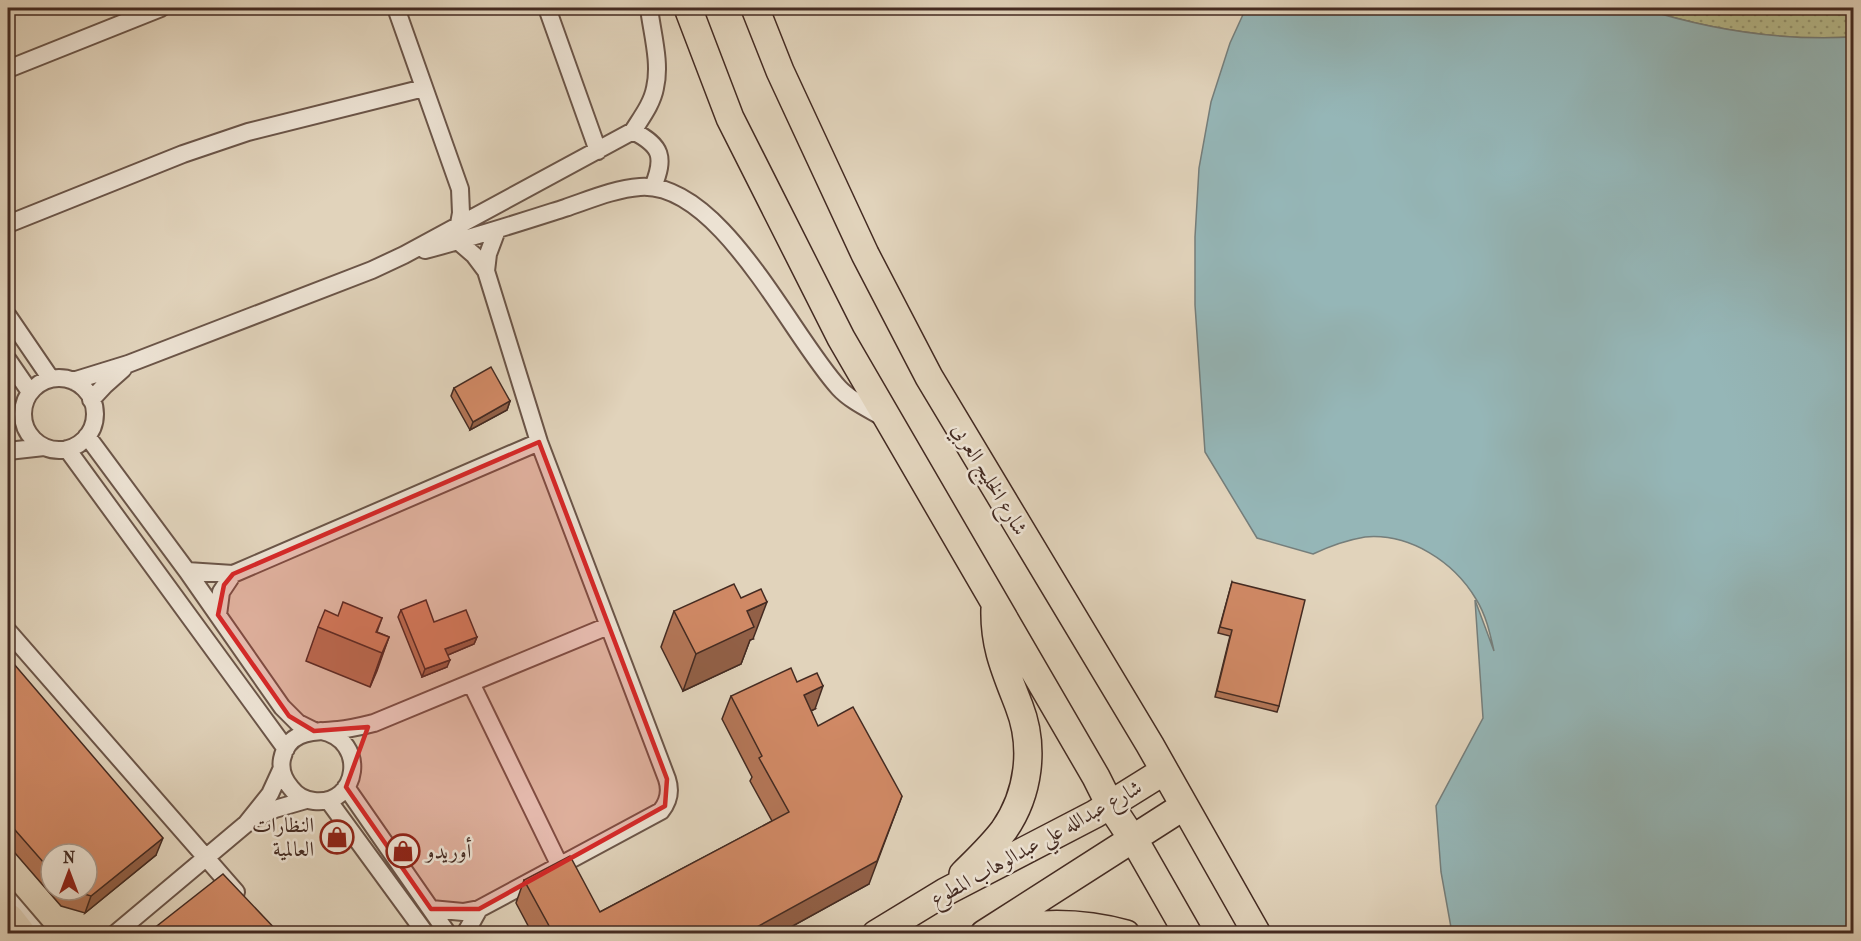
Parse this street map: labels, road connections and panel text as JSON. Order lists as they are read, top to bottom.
{
  "streets": {
    "main road": ["شارع الخليج العربي", "شارع عبدالله علي عبدالوهاب المطوع"]
  },
  "crossings": [
    ["شارع الخليج العربي", "شارع عبدالله علي عبدالوهاب المطوع"]
  ],
  "places": {
    "shop": ["النظارات العالمية", "أوريدو"]
  },
  "north": "top"
}
